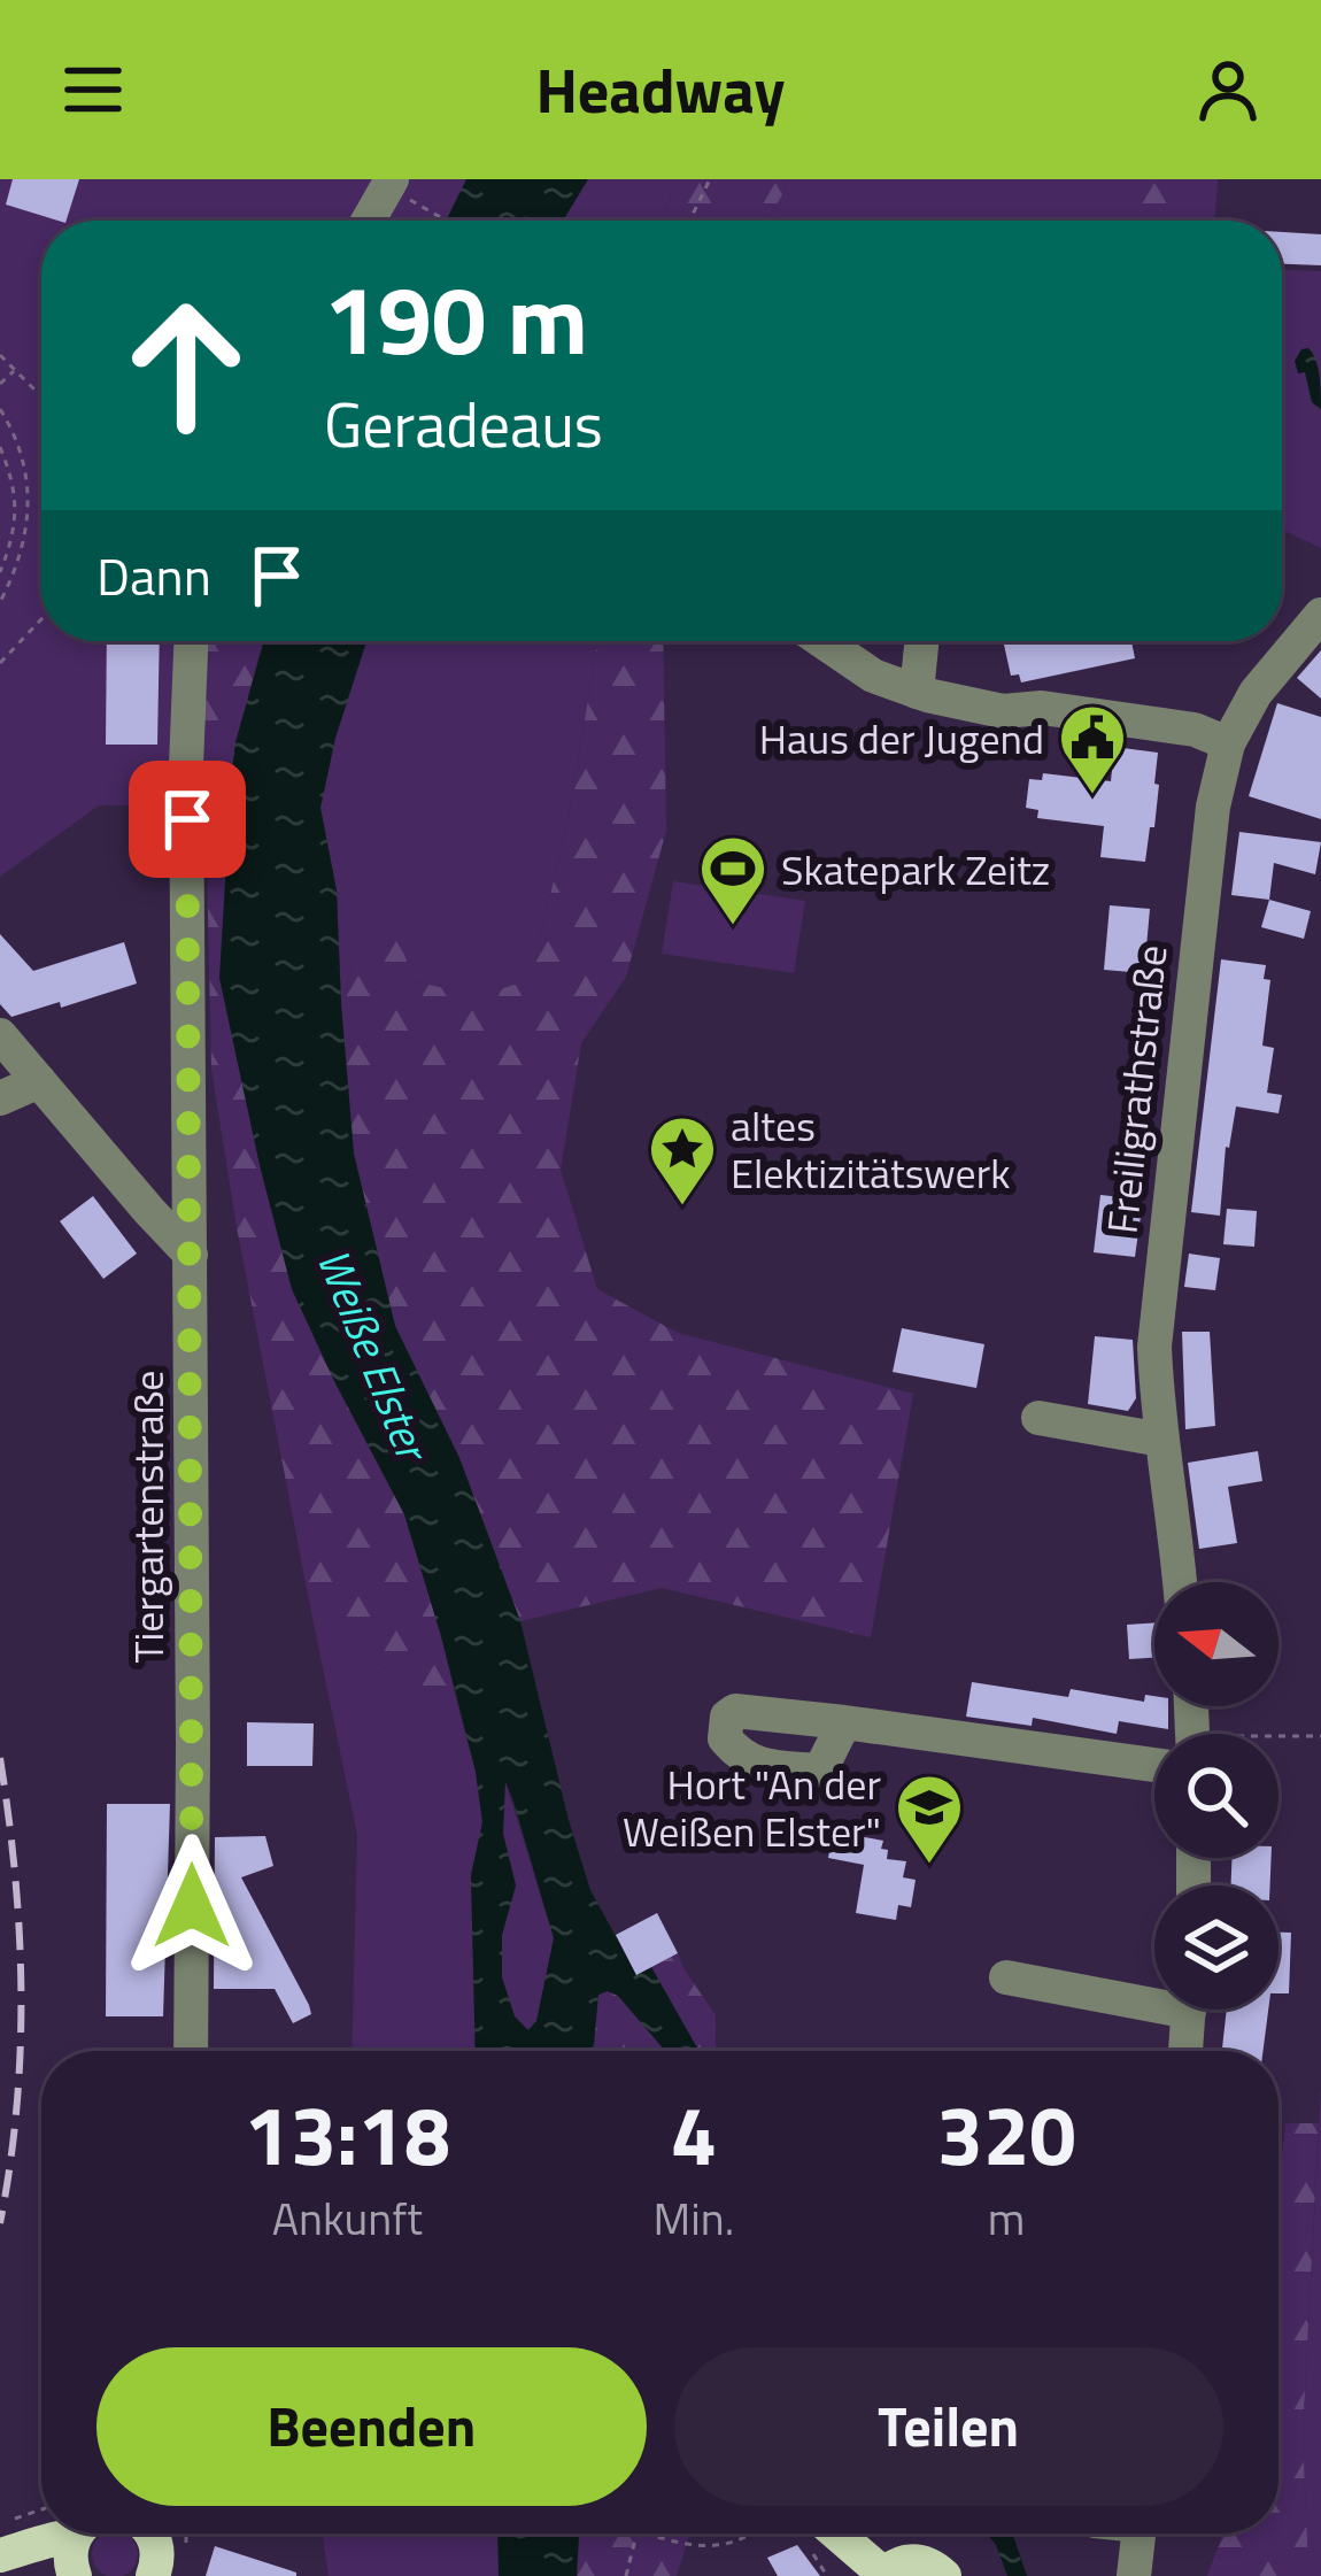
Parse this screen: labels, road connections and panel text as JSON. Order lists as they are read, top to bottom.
{
  "streets": {
    "street": ["Freiligrathstraße", "Tiergartenstraße"]
  },
  "water": ["Weiße Elster"],
  "places": {
    "public building": ["Haus der Jugend"],
    "sports": ["Skatepark Zeitz"],
    "place": ["altes Elektizitätswerk"],
    "school or university": ["Hort \"An der Weißen Elster\""]
  },
  "north": "left",
  "page": {
    "header": "Headway",
    "turn": ["190 m", "Geradeaus"],
    "then": "Dann",
    "eta": [
      "13:18",
      "Ankunft",
      "4",
      "Min.",
      "320",
      "m"
    ],
    "buttons": ["Beenden", "Teilen"]
  }
}
